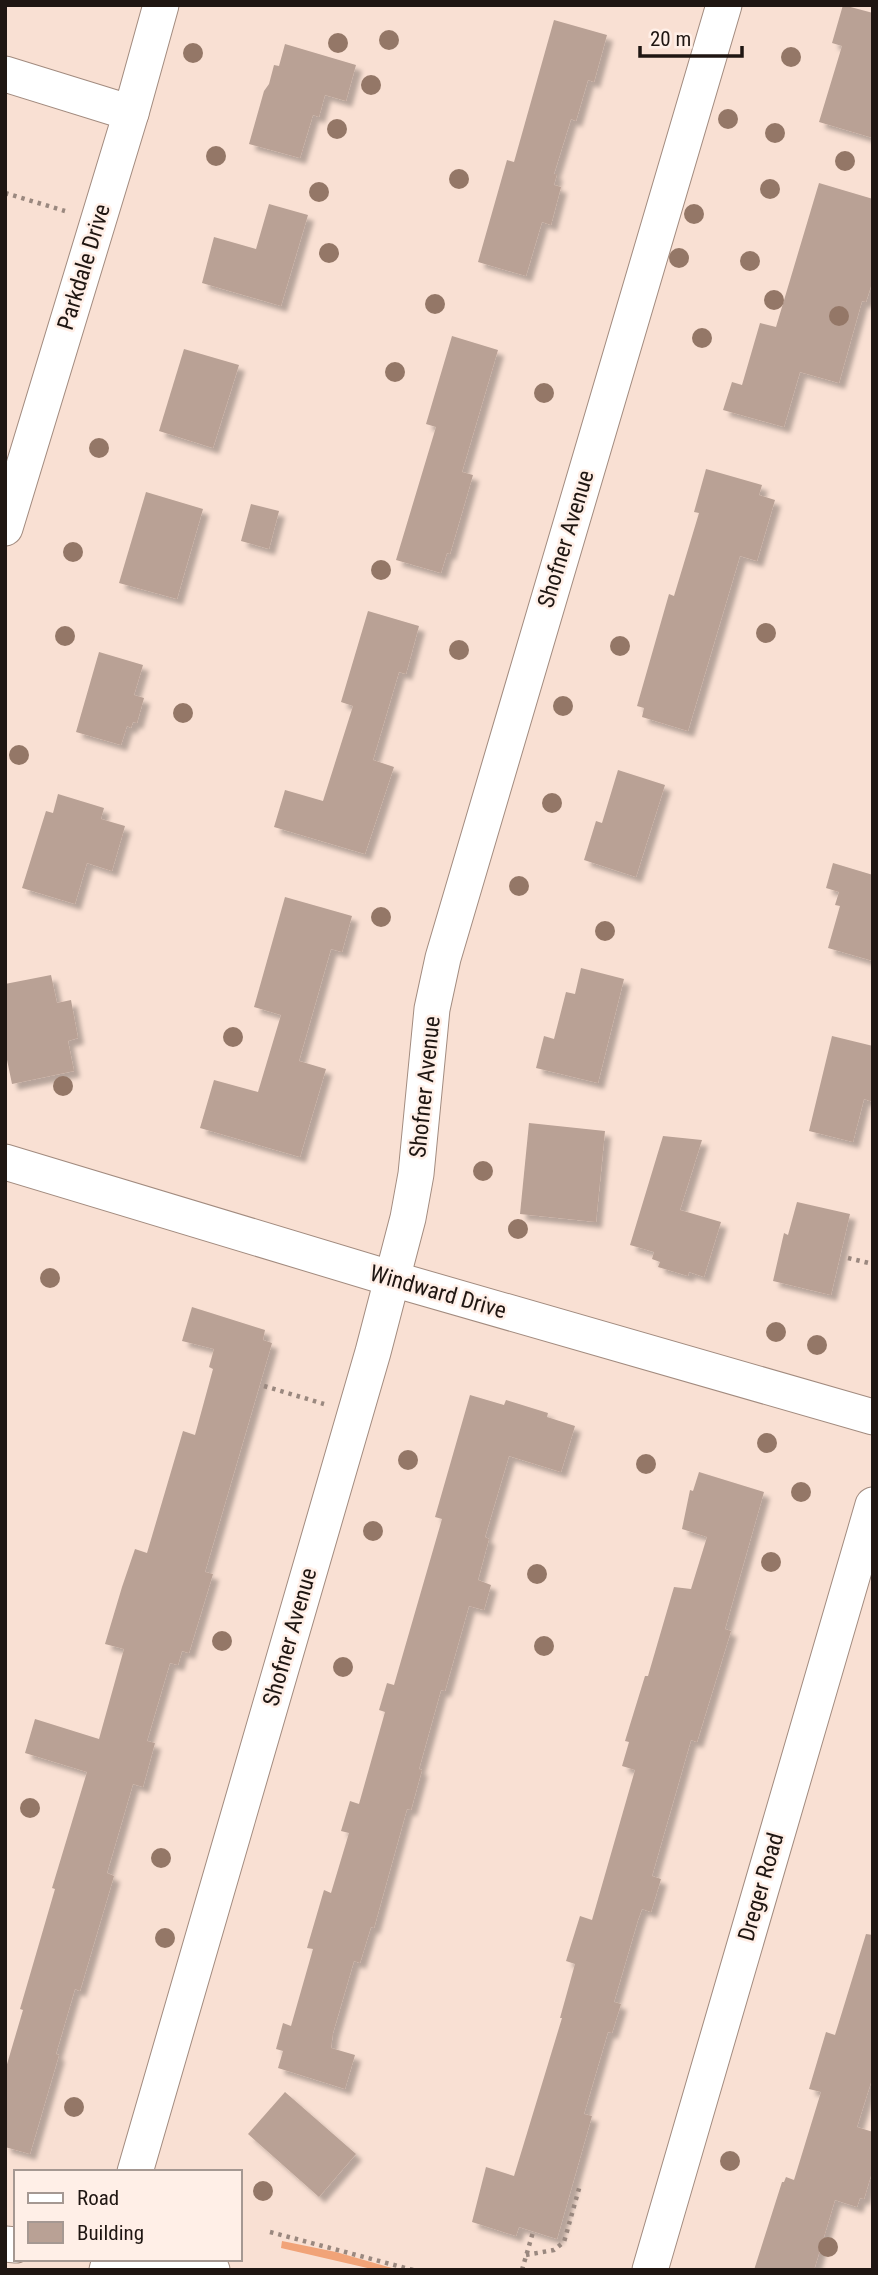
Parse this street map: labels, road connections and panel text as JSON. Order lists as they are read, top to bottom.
{
  "streets": {
    "street": [
      "Parkdale Drive",
      "Shofner Avenue",
      "Windward Drive",
      "Dreger Road"
    ]
  },
  "crossings": [
    ["Shofner Avenue", "Windward Drive"]
  ],
  "legend": ["Road", "Building"],
  "scale_bar": "20 m"
}
